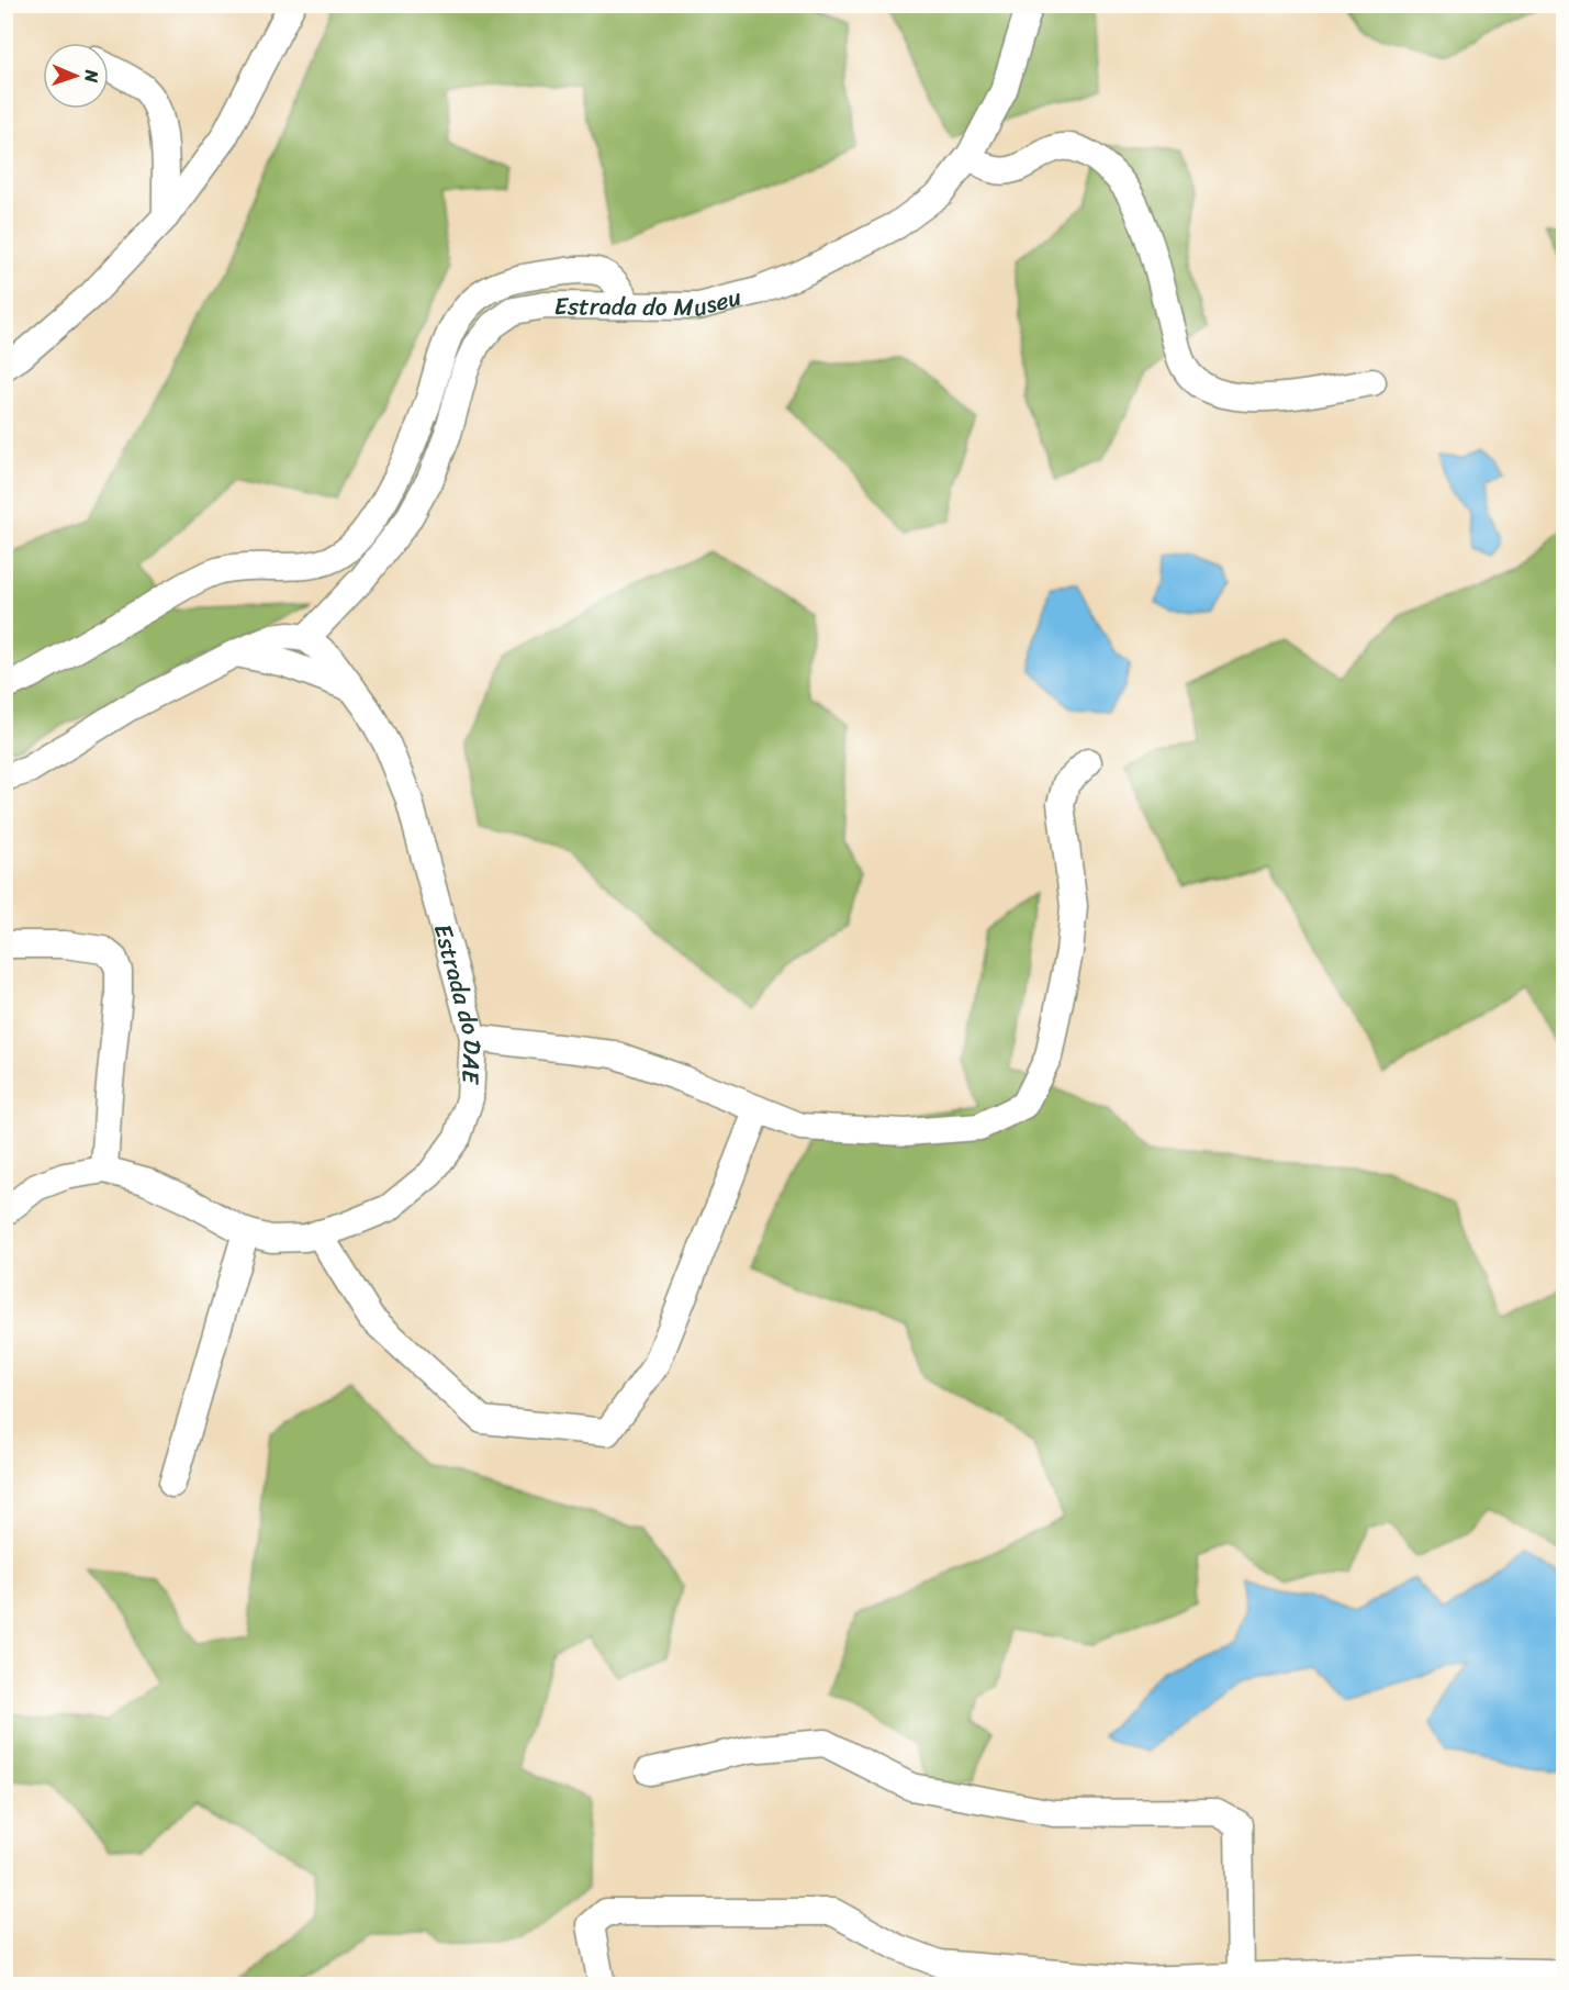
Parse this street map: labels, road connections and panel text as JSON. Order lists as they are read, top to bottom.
{
  "streets": {
    "street": ["Estrada do Museu", "Estrada do DAE"]
  },
  "crossings": [
    ["Estrada do Museu", "Estrada do DAE"]
  ],
  "north": "right"
}
